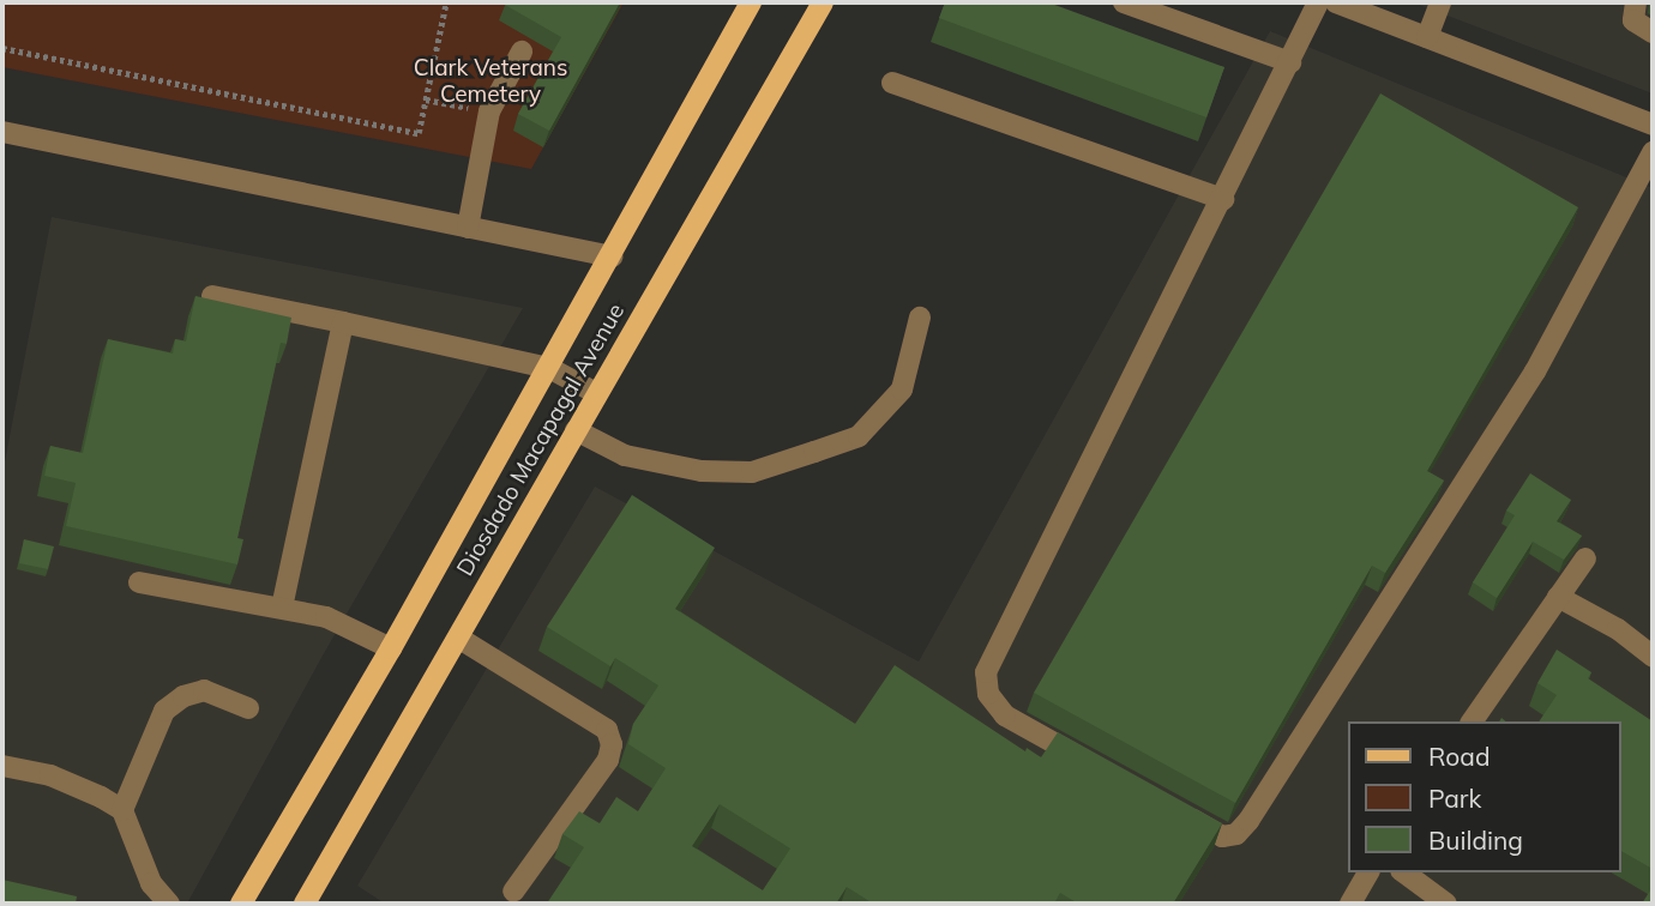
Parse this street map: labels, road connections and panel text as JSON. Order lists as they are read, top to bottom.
{
  "streets": {
    "main road": ["Diosdado Macapagal Avenue"]
  },
  "parks": ["Clark Veterans Cemetery"],
  "legend": ["Road", "Park", "Building"]
}
